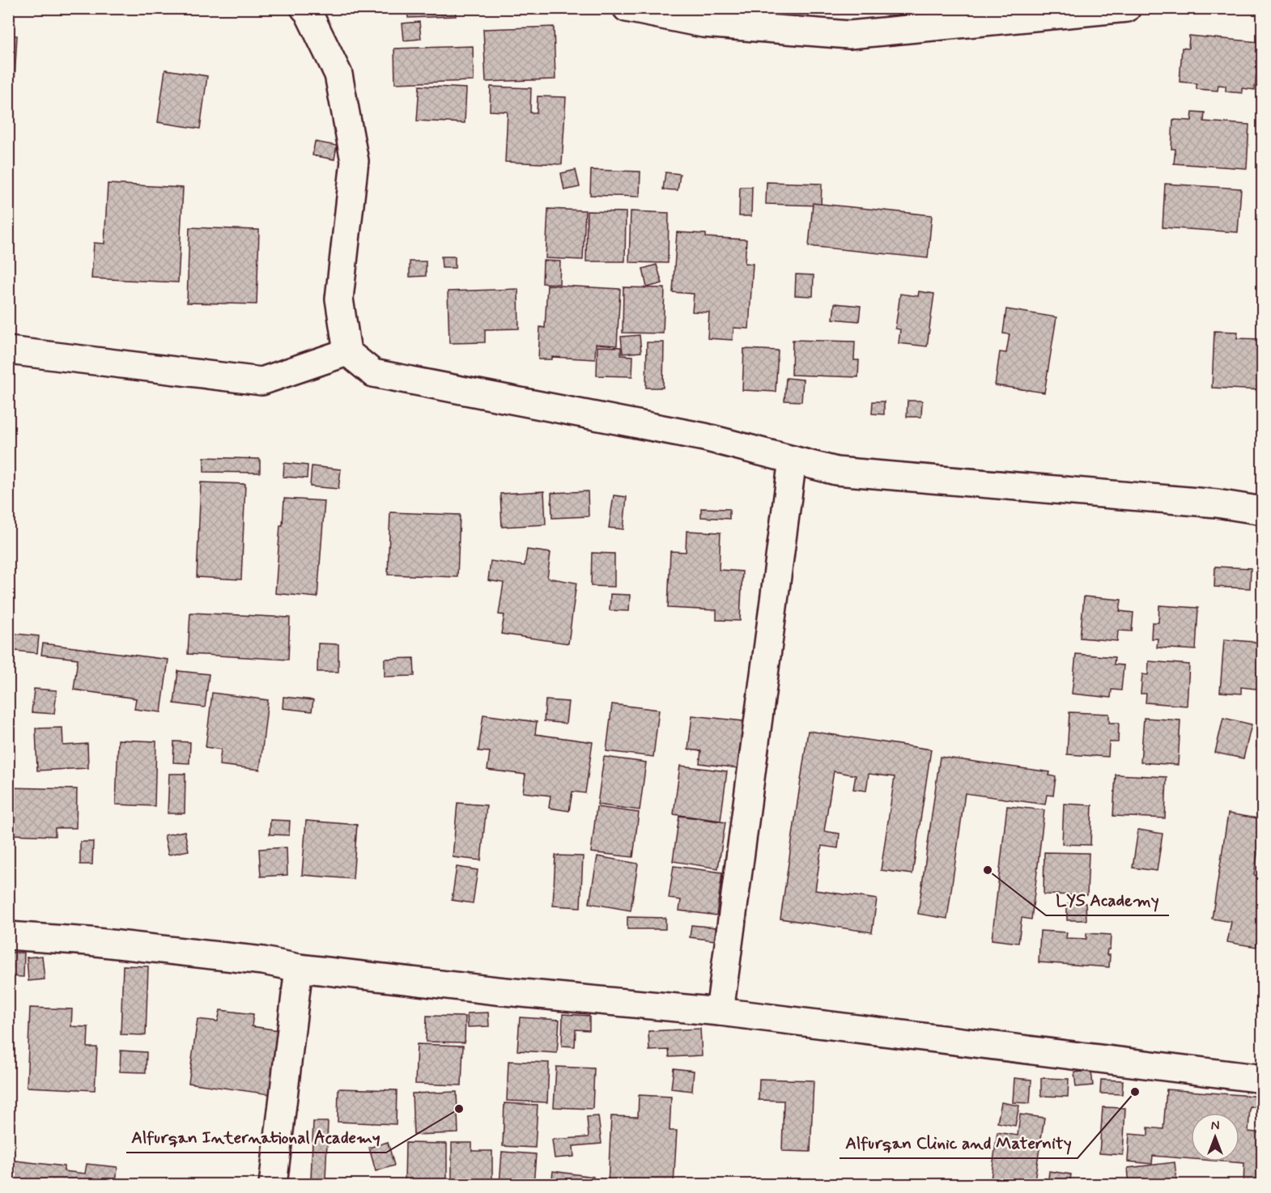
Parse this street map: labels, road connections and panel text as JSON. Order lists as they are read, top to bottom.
{
  "places": ["LYS Academy", "Alfurqan Clinic and Maternity", "Alfurqan International Academy"],
  "north": "top"
}
